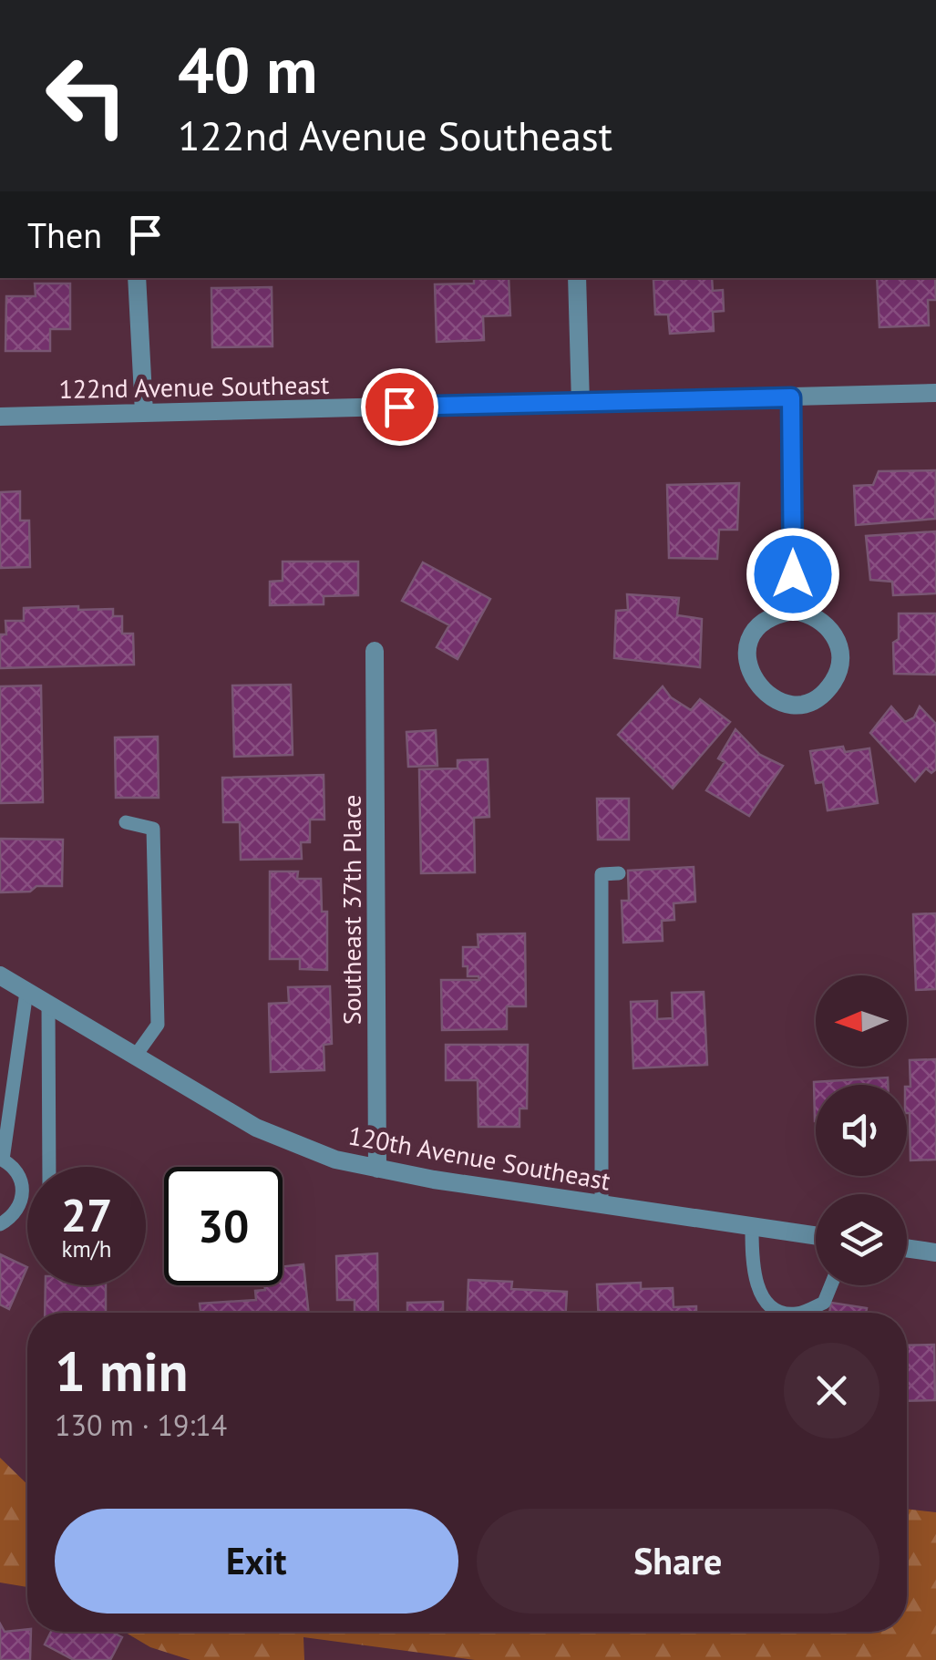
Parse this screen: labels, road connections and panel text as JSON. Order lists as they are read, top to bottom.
{
  "streets": {
    "street": ["122nd Avenue Southeast", "Southeast 37th Place", "120th Avenue Southeast"]
  },
  "crossings": [
    ["Southeast 37th Place", "120th Avenue Southeast"]
  ],
  "north": "left",
  "page": {
    "turn": ["40 m", "122nd Avenue Southeast"],
    "then": "Then",
    "speed": "27 km/h",
    "limit": "30",
    "heading": ["1 min", "130 m · 19:14"],
    "buttons": ["Exit", "Share"]
  }
}
